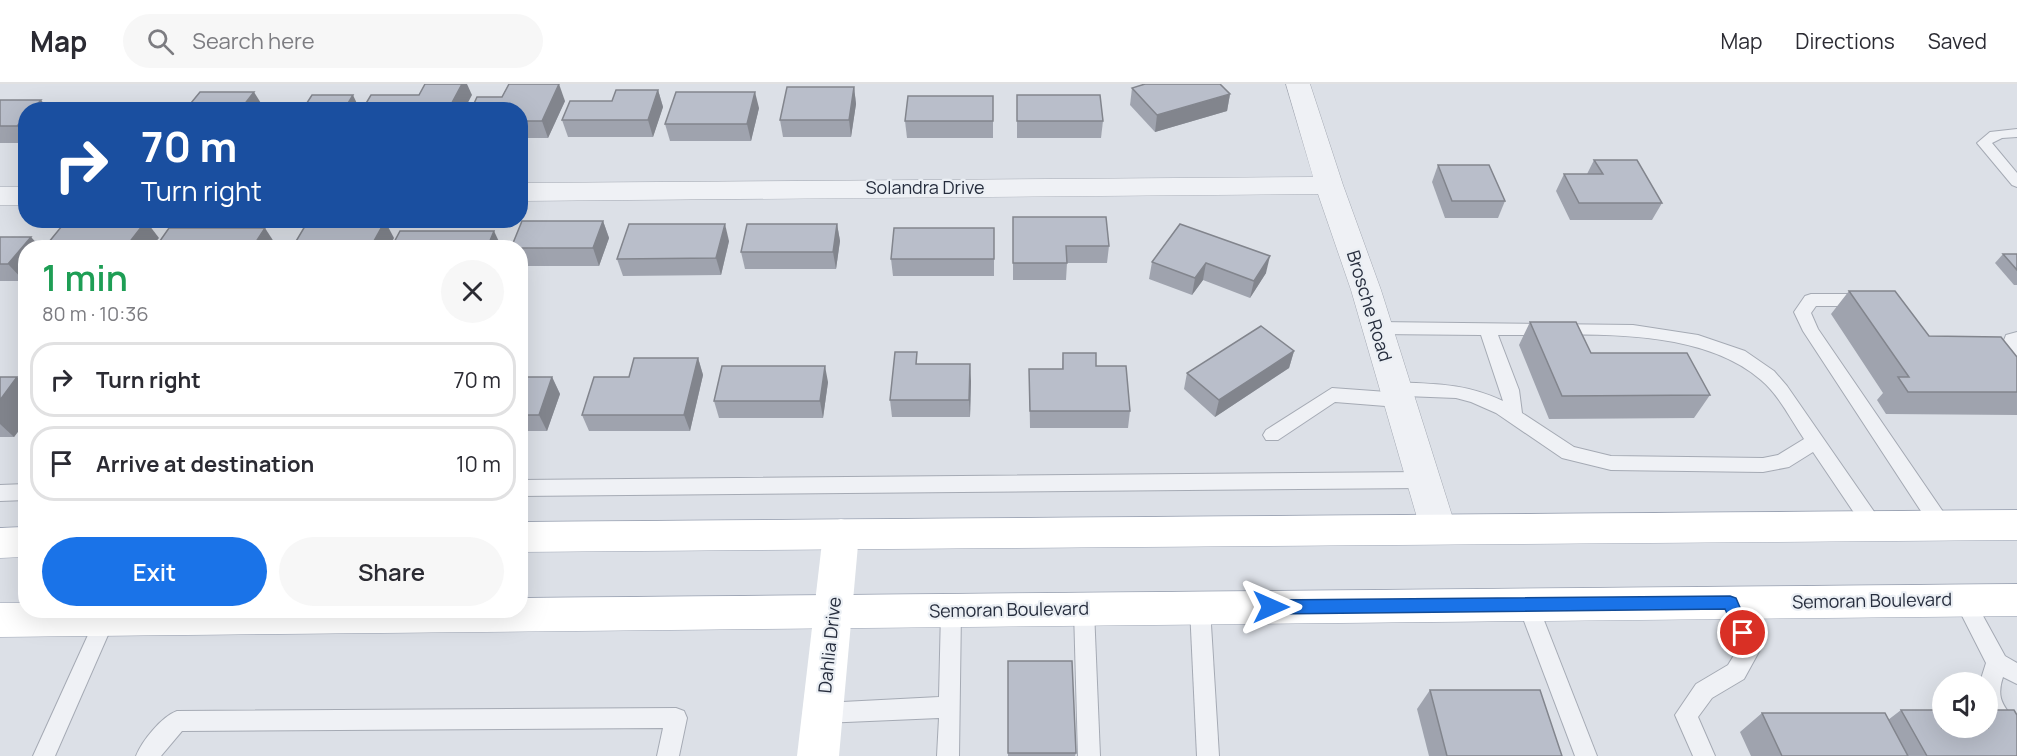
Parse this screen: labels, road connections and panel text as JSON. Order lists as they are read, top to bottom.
{
  "streets": {
    "main road": ["Semoran Boulevard", "Dahlia Drive"],
    "street": ["Solandra Drive", "Brosche Road"]
  },
  "crossings": [
    ["Solandra Drive", "Brosche Road"],
    ["Semoran Boulevard", "Dahlia Drive"]
  ],
  "page": {
    "header": "Map",
    "search": "Search here",
    "nav": ["Map", "Directions", "Saved"],
    "turn": ["70 m", "Turn right"],
    "heading": ["1 min", "80 m · 10:36"],
    "list": [
      {
        "name": "Turn right",
        "value": "70 m"
      },
      {
        "name": "Arrive at destination",
        "value": "10 m"
      }
    ],
    "buttons": ["Exit", "Share"]
  }
}
